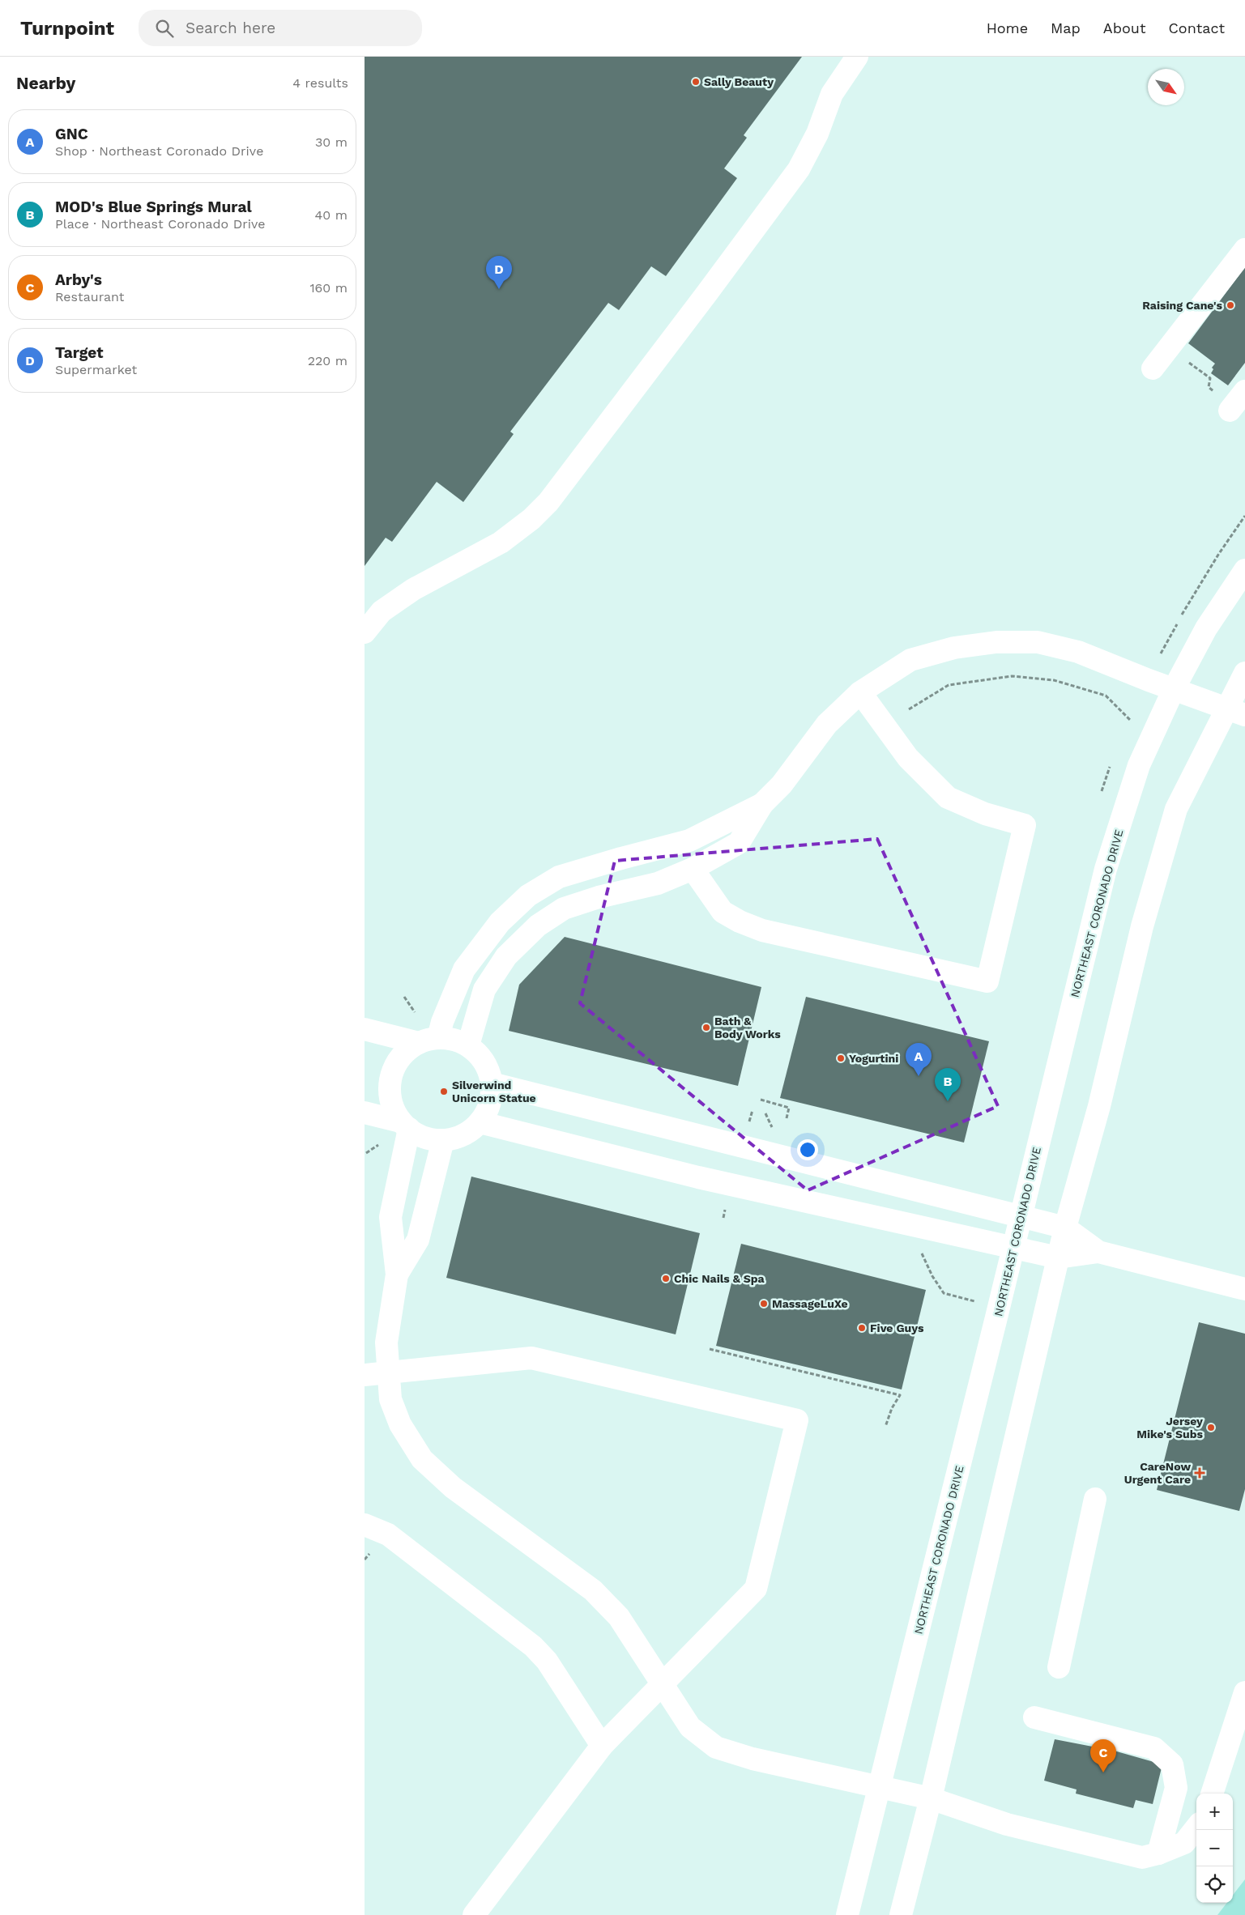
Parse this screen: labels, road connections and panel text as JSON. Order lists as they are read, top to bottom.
{
  "streets": {
    "street": ["NORTHEAST CORONADO DRIVE"]
  },
  "places": {
    "other": [
      "Sally Beauty",
      "Raising Cane's",
      "Bath & Body Works",
      "Yogurtini",
      "Silverwind Unicorn Statue",
      "Chic Nails & Spa",
      "MassageLuXe",
      "Five Guys",
      "Jersey Mike's Subs"
    ],
    "health": ["CareNow Urgent Care"]
  },
  "north": "bottom right",
  "page": {
    "header": "Turnpoint",
    "search": "Search here",
    "nav": [
      "Home",
      "Map",
      "About",
      "Contact"
    ],
    "heading": ["Nearby", "4 results"],
    "list": [
      {
        "mark": "A",
        "name": "GNC",
        "note": "Shop · Northeast Coronado Drive",
        "value": "30 m"
      },
      {
        "mark": "B",
        "name": "MOD's Blue Springs Mural",
        "note": "Place · Northeast Coronado Drive",
        "value": "40 m"
      },
      {
        "mark": "C",
        "name": "Arby's",
        "note": "Restaurant",
        "value": "160 m"
      },
      {
        "mark": "D",
        "name": "Target",
        "note": "Supermarket",
        "value": "220 m"
      }
    ],
    "pins": [
      "D",
      "A",
      "B",
      "C"
    ],
    "map_buttons": ["+", "−"]
  }
}
